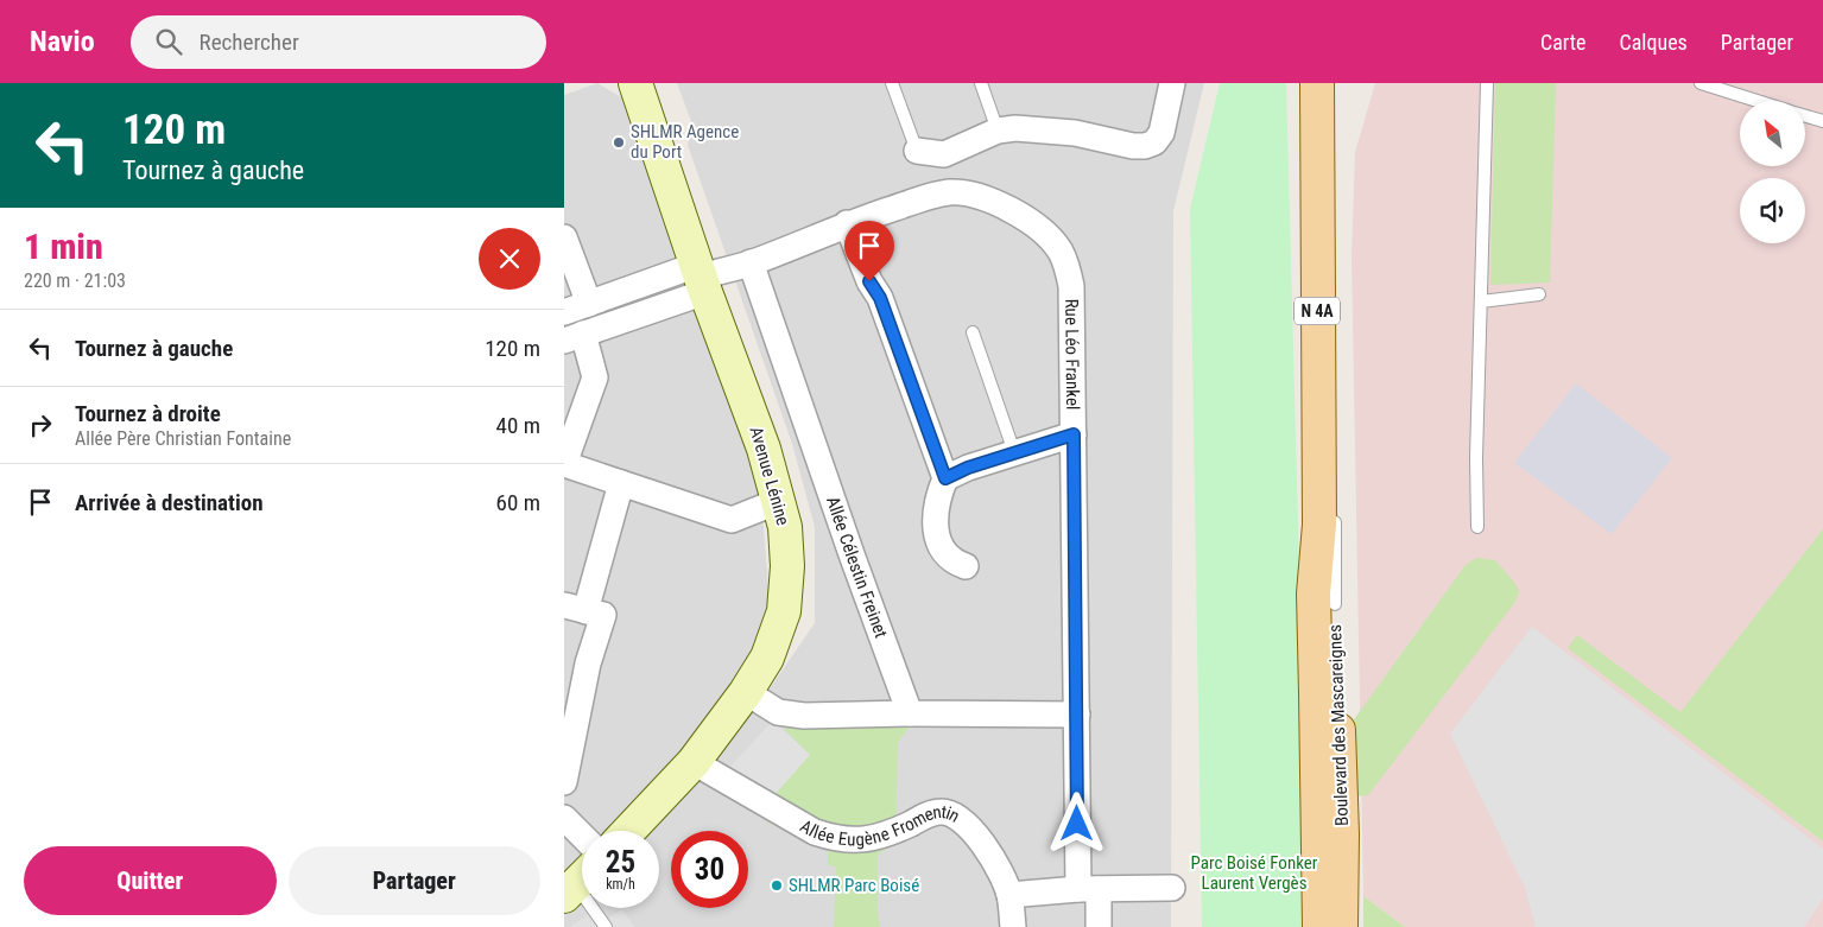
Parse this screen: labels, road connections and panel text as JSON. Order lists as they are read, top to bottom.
{
  "streets": {
    "main road": ["N 4A", "Boulevard des Mascareignes"],
    "street": [
      "Rue Léo Frankel",
      "Avenue Lénine",
      "Allée Célestin Freinet",
      "Allée Eugène Fromentin"
    ]
  },
  "crossings": [
    ["Rue Léo Frankel", "Avenue Lénine"],
    ["Rue Léo Frankel", "Allée Célestin Freinet"],
    ["Avenue Lénine", "Allée Eugène Fromentin"]
  ],
  "parks": ["Parc Boisé Fonker Laurent Vergès"],
  "places": ["SHLMR Agence du Port", "SHLMR Parc Boisé"],
  "north": "top left",
  "page": {
    "header": "Navio",
    "search": "Rechercher",
    "nav": ["Carte", "Calques", "Partager"],
    "turn": ["120 m", "Tournez à gauche"],
    "heading": ["1 min", "220 m · 21:03"],
    "list": [
      {
        "name": "Tournez à gauche",
        "value": "120 m"
      },
      {
        "name": "Tournez à droite",
        "note": "Allée Père Christian Fontaine",
        "value": "40 m"
      },
      {
        "name": "Arrivée à destination",
        "value": "60 m"
      }
    ],
    "speed": "25 km/h",
    "limit": "30",
    "buttons": ["Quitter", "Partager"]
  }
}
